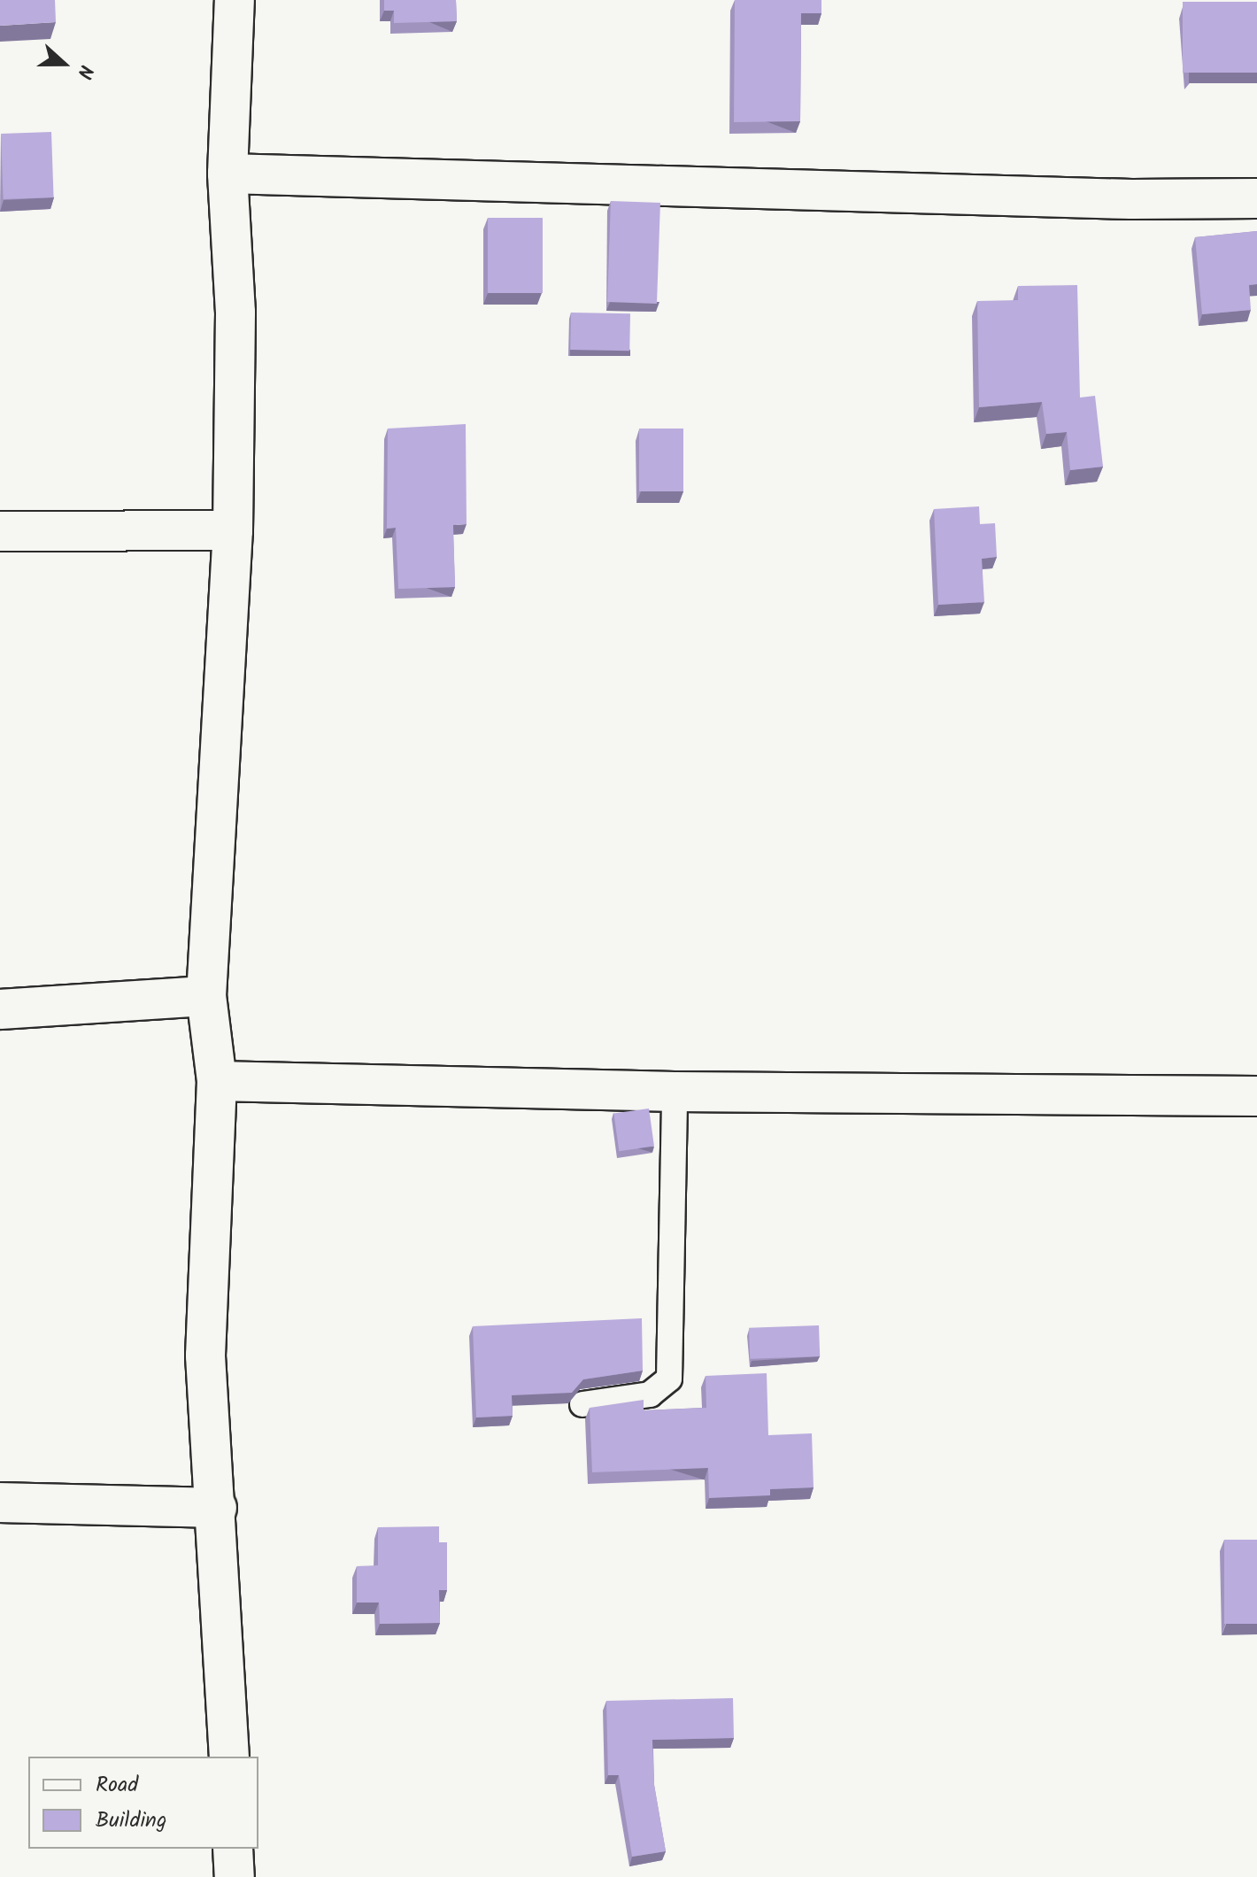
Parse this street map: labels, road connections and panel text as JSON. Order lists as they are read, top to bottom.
{
  "legend": ["Road", "Building"],
  "north": "right"
}
